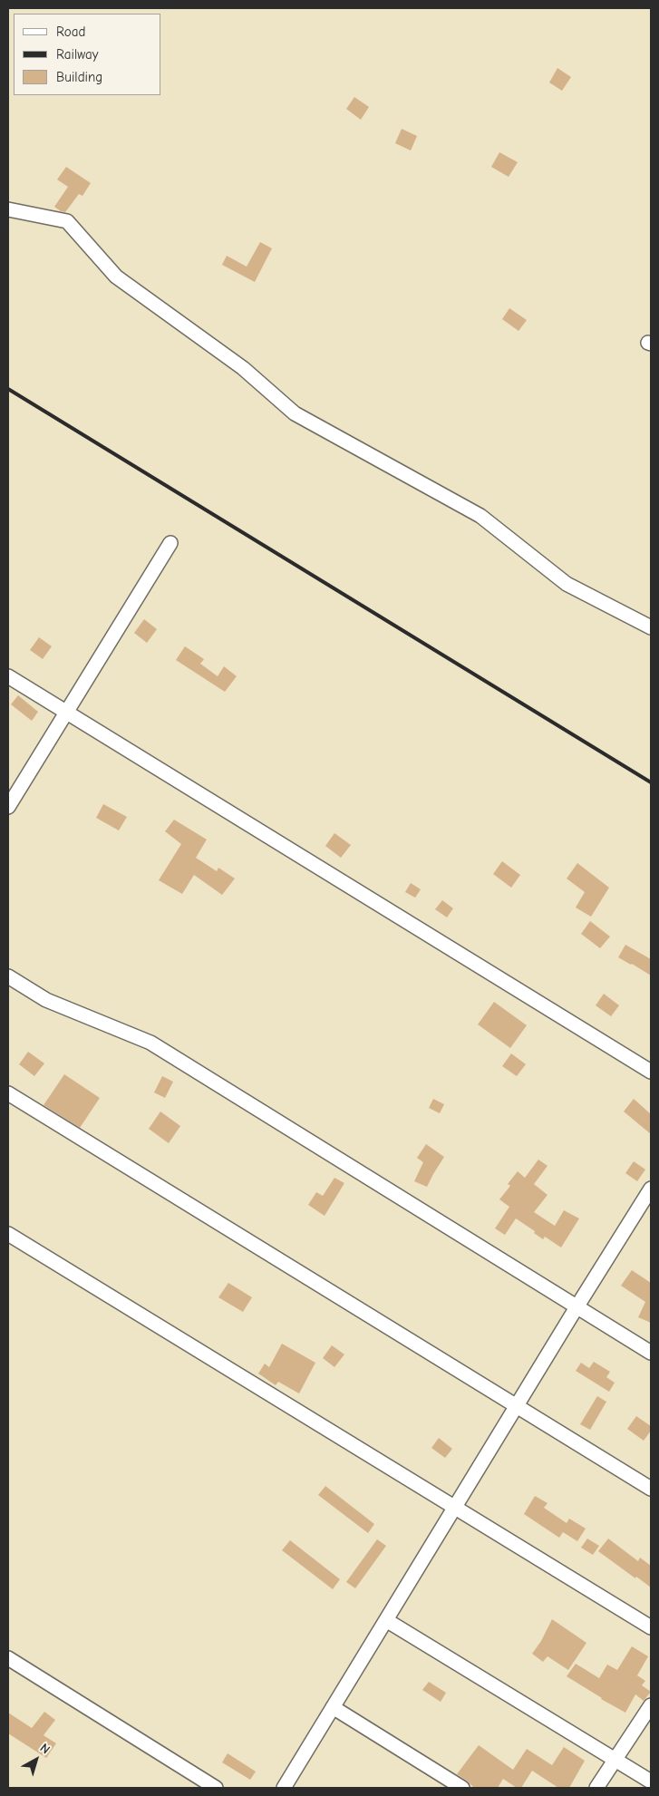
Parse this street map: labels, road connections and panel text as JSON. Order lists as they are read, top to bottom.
{
  "legend": ["Road", "Railway", "Building"],
  "north": "top right"
}
